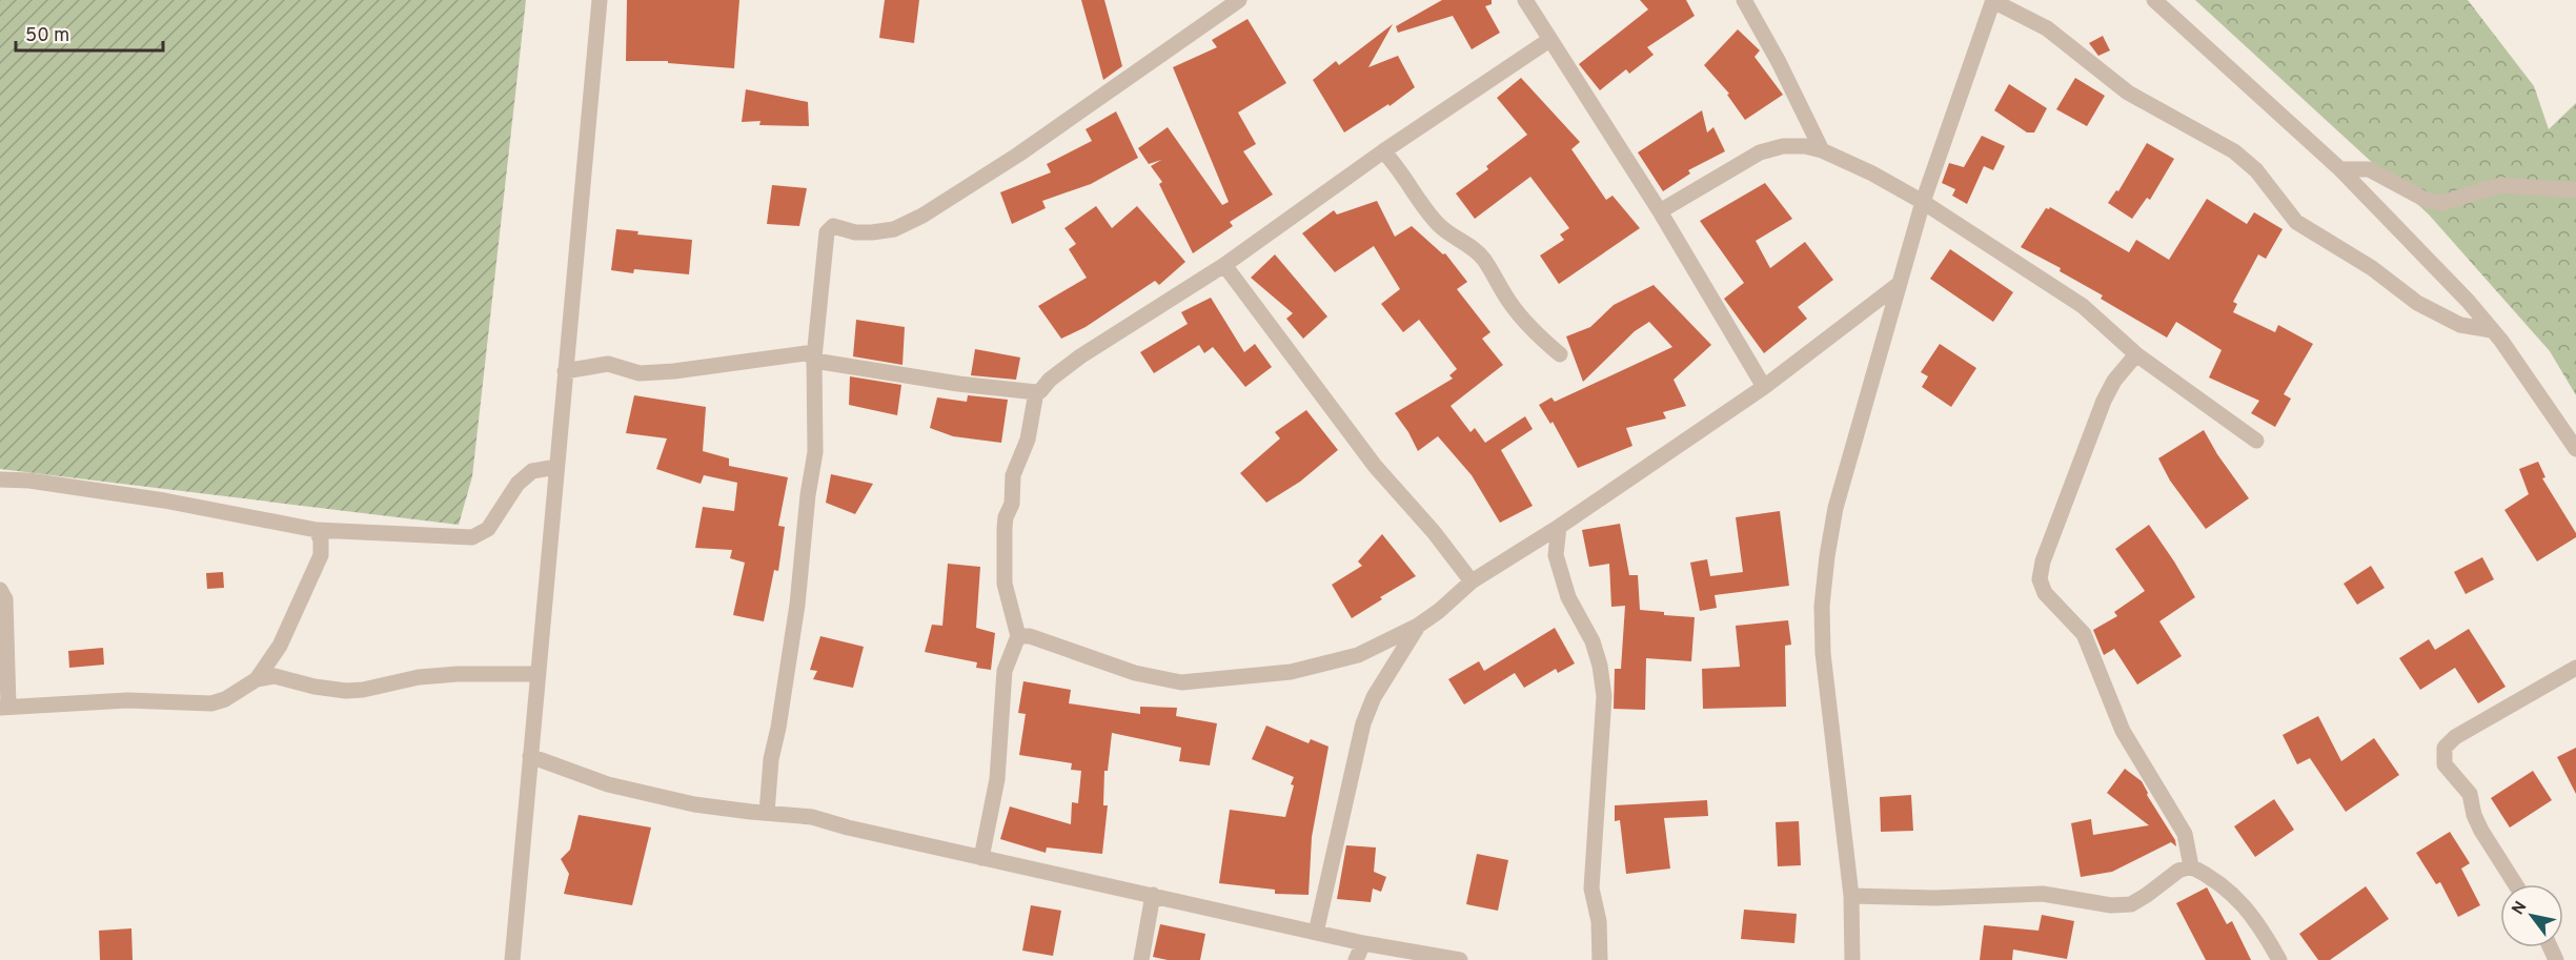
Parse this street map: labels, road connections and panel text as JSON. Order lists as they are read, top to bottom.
{
  "scale_bar": "50 m",
  "north": "top left"
}
